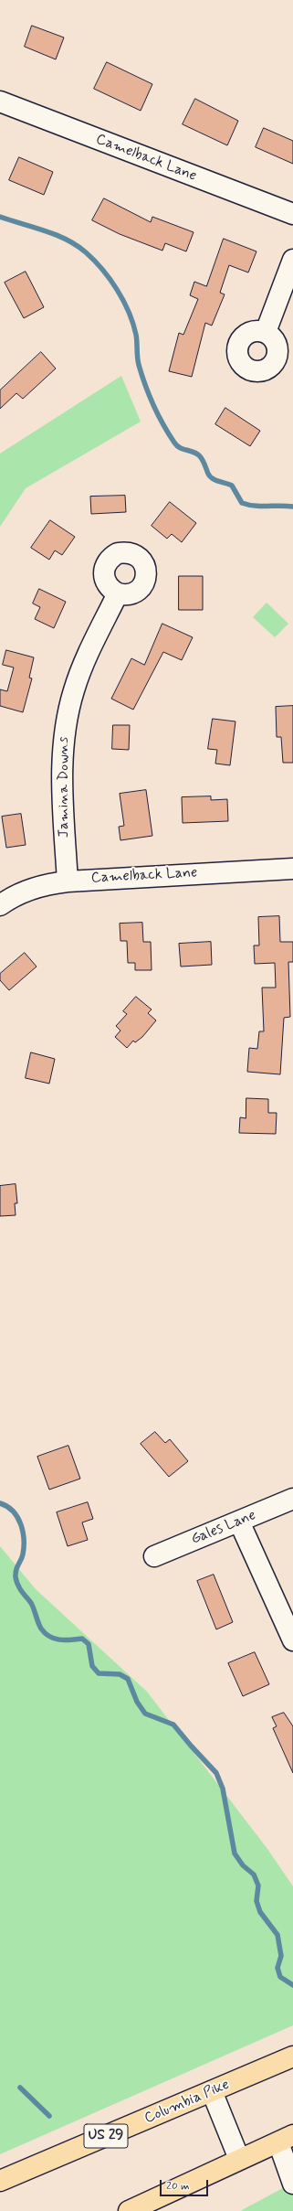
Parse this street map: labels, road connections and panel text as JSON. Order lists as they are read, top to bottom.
{
  "streets": {
    "highway": ["Columbia Pike", "US 29"],
    "street": ["Camelback Lane", "Jamina Downs", "Gales Lane"]
  },
  "crossings": [
    ["Camelback Lane", "Jamina Downs"]
  ],
  "scale_bar": "20 m"
}
